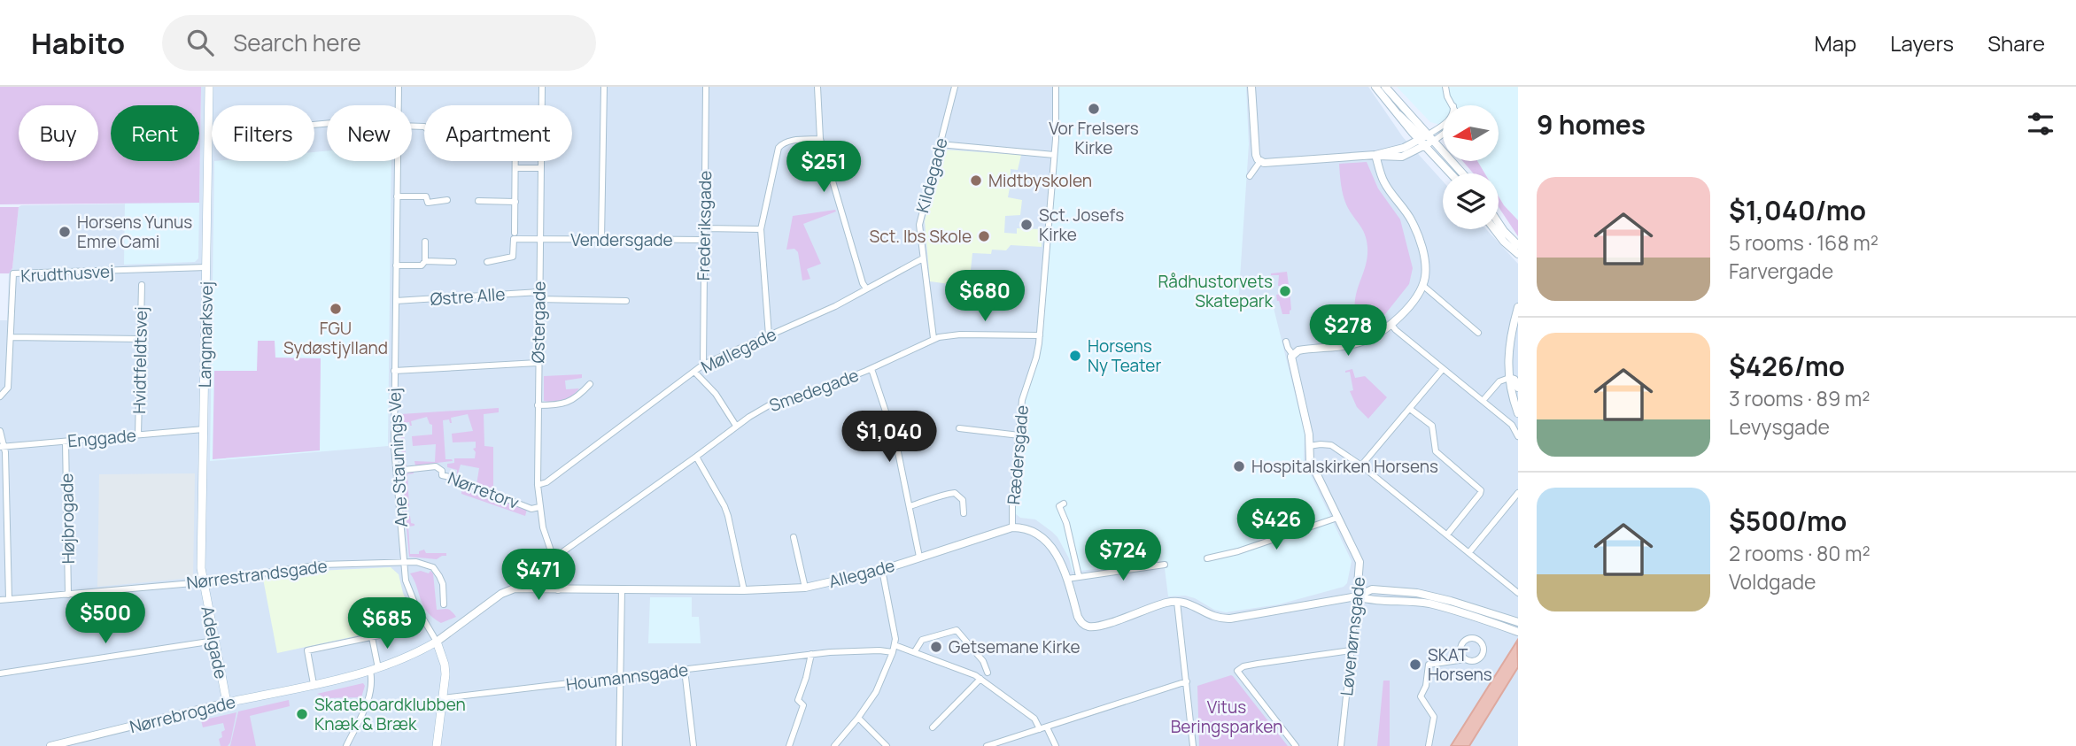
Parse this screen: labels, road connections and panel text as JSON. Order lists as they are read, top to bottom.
{
  "streets": {
    "main road": ["Langmarksvej", "Adelgade", "Nørrebrogade"],
    "street": [
      "Kildegade",
      "Frederiksgade",
      "Vendersgade",
      "Krudthusvej",
      "Østre Alle",
      "Østergade",
      "Møllegade",
      "Hvidtfeldtsvej",
      "Smedegade",
      "Enggade",
      "Rædersgade",
      "Ane Staunings Vej",
      "Nørretorv",
      "Højbrogade",
      "Allegade",
      "Nørrestrandsgade",
      "Løvenørnsgade",
      "Houmannsgade"
    ]
  },
  "crossings": [
    ["Kildegade", "Møllegade"],
    ["Kildegade", "Smedegade"],
    ["Frederiksgade", "Vendersgade"],
    ["Frederiksgade", "Møllegade"],
    ["Vendersgade", "Østergade"],
    ["Krudthusvej", "Langmarksvej"],
    ["Østre Alle", "Østergade"],
    ["Østre Alle", "Ane Staunings Vej"],
    ["Østergade", "Møllegade"],
    ["Østergade", "Nørretorv"],
    ["Langmarksvej", "Enggade"],
    ["Langmarksvej", "Nørrestrandsgade"],
    ["Langmarksvej", "Adelgade"],
    ["Møllegade", "Nørretorv"],
    ["Hvidtfeldtsvej", "Enggade"],
    ["Smedegade", "Rædersgade"],
    ["Smedegade", "Nørretorv"],
    ["Enggade", "Højbrogade"],
    ["Rædersgade", "Allegade"],
    ["Ane Staunings Vej", "Nørretorv"],
    ["Ane Staunings Vej", "Nørrestrandsgade"],
    ["Ane Staunings Vej", "Nørrebrogade"],
    ["Nørretorv", "Allegade"],
    ["Nørretorv", "Nørrebrogade"],
    ["Højbrogade", "Nørrestrandsgade"],
    ["Allegade", "Nørrebrogade"],
    ["Nørrestrandsgade", "Adelgade"],
    ["Adelgade", "Nørrebrogade"]
  ],
  "parks": ["Vitus Beringsparken"],
  "places": [
    "Vor Frelsers Kirke",
    "Midtbyskolen",
    "Sct. Josefs Kirke",
    "Horsens Yunus Emre Cami",
    "Sct. Ibs Skole",
    "Rådhustorvets Skatepark",
    "FGU Sydøstjylland",
    "Horsens Ny Teater",
    "Hospitalskirken Horsens",
    "Getsemane Kirke",
    "SKAT Horsens",
    "Skateboardklubben Knæk & Bræk"
  ],
  "north": "left",
  "page": {
    "header": "Habito",
    "search": "Search here",
    "nav": ["Map", "Layers", "Share"],
    "heading": "9 homes",
    "chip": [
      "Buy",
      "Rent",
      "Filters",
      "New",
      "Apartment"
    ],
    "price": [
      "$251",
      "$680",
      "$278",
      "$1,040",
      "$426",
      "$724",
      "$471",
      "$500",
      "$685"
    ],
    "list": [
      {
        "name": "$1,040/mo",
        "note": "5 rooms · 168 m² · Farvergade"
      },
      {
        "name": "$426/mo",
        "note": "3 rooms · 89 m² · Levysgade"
      },
      {
        "name": "$500/mo",
        "note": "2 rooms · 80 m² · Voldgade"
      }
    ]
  }
}
